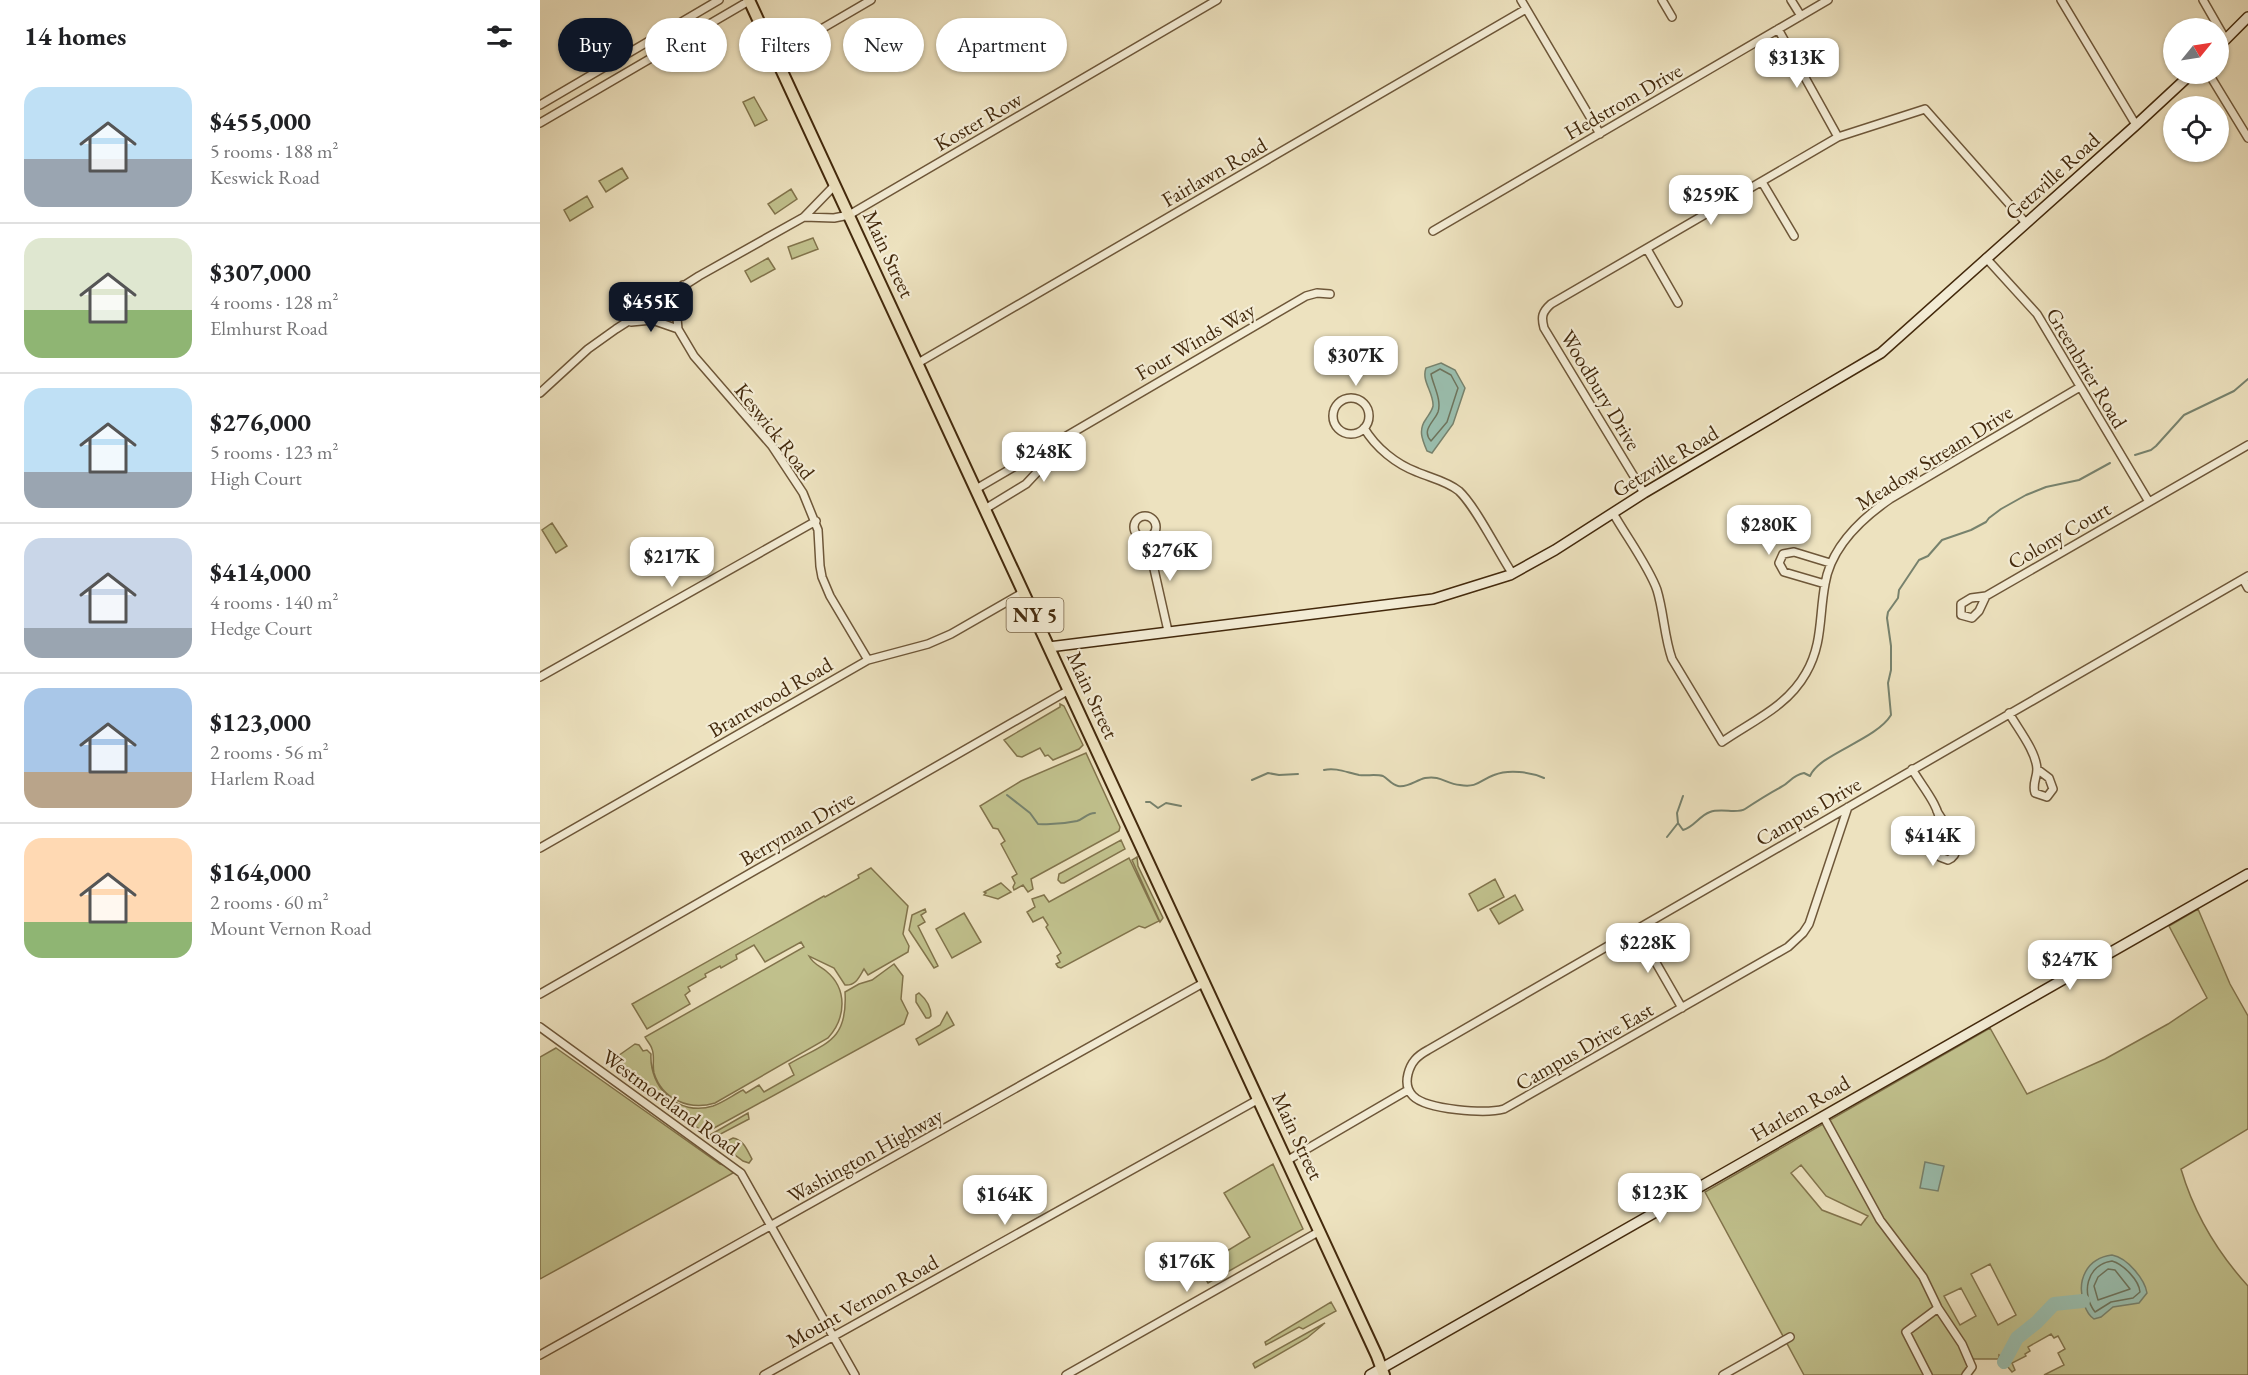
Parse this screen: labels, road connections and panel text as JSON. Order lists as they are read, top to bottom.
{
  "streets": {
    "main road": ["Main Street", "NY 5"],
    "street": [
      "Hedstrom Drive",
      "Koster Row",
      "Fairlawn Road",
      "Getzville Road",
      "Four Winds Way",
      "Greenbrier Road",
      "Woodbury Drive",
      "Keswick Road",
      "Meadow Stream Drive",
      "Colony Court",
      "Brantwood Road",
      "Campus Drive",
      "Berryman Drive",
      "Campus Drive East",
      "Westmoreland Road",
      "Harlem Road",
      "Washington Highway",
      "Mount Vernon Road"
    ]
  },
  "crossings": [
    ["Koster Row", "Main Street"],
    ["Fairlawn Road", "Main Street"],
    ["Getzville Road", "Main Street"],
    ["Getzville Road", "Greenbrier Road"],
    ["Getzville Road", "Woodbury Drive"],
    ["Getzville Road", "Meadow Stream Drive"],
    ["Main Street", "Four Winds Way"],
    ["Main Street", "Brantwood Road"],
    ["Main Street", "Berryman Drive"],
    ["Main Street", "Harlem Road"],
    ["Main Street", "Washington Highway"],
    ["Main Street", "Mount Vernon Road"],
    ["Greenbrier Road", "Meadow Stream Drive"],
    ["Greenbrier Road", "Colony Court"],
    ["Keswick Road", "Brantwood Road"],
    ["Campus Drive", "Campus Drive East"],
    ["Westmoreland Road", "Washington Highway"],
    ["Westmoreland Road", "Mount Vernon Road"]
  ],
  "north": "top right",
  "page": {
    "heading": "14 homes",
    "chip": [
      "Buy",
      "Rent",
      "Filters",
      "New",
      "Apartment"
    ],
    "price": [
      "$313K",
      "$259K",
      "$455K",
      "$307K",
      "$248K",
      "$280K",
      "$276K",
      "$217K",
      "$414K",
      "$228K",
      "$247K",
      "$123K",
      "$164K",
      "$176K"
    ],
    "list": [
      {
        "name": "$455,000",
        "note": "5 rooms · 188 m² · Keswick Road"
      },
      {
        "name": "$307,000",
        "note": "4 rooms · 128 m² · Elmhurst Road"
      },
      {
        "name": "$276,000",
        "note": "5 rooms · 123 m² · High Court"
      },
      {
        "name": "$414,000",
        "note": "4 rooms · 140 m² · Hedge Court"
      },
      {
        "name": "$123,000",
        "note": "2 rooms · 56 m² · Harlem Road"
      },
      {
        "name": "$164,000",
        "note": "2 rooms · 60 m² · Mount Vernon Road"
      }
    ]
  }
}
